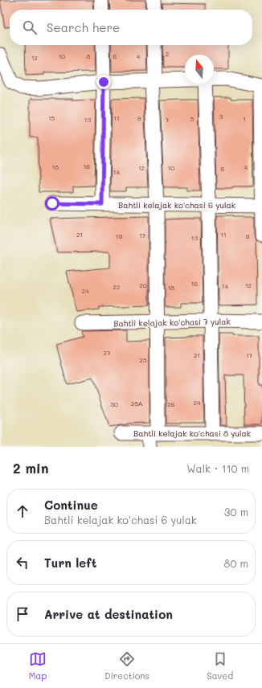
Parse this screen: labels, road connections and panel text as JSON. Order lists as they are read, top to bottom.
{
  "streets": {
    "street": ["Bahtli kelajak ko'chasi 6 yulak", "Bahtli kelajak ko'chasi 7 yulak", "Bahtli kelajak ko'chasi 8 yulak"]
  },
  "house_numbers": [
    "2",
    "10",
    "8",
    "6",
    "4",
    "12",
    "3",
    "15",
    "11",
    "9",
    "5",
    "1",
    "13",
    "7",
    "16",
    "18",
    "4",
    "12",
    "10",
    "6",
    "14",
    "21",
    "11",
    "17",
    "19",
    "9",
    "13",
    "16",
    "20",
    "12",
    "14",
    "22",
    "18",
    "24",
    "27",
    "21",
    "17",
    "25",
    "24",
    "28А",
    "30",
    "26"
  ],
  "north": "top",
  "page": {
    "search": "Search here",
    "heading": ["2 min", "Walk · 110 m"],
    "list": [
      ["Continue", "Bahtli kelajak ko'chasi 6 yulak", "30 m"],
      ["Turn left", "80 m"],
      "Arrive at destination"
    ],
    "nav": ["Map", "Directions", "Saved"]
  }
}
